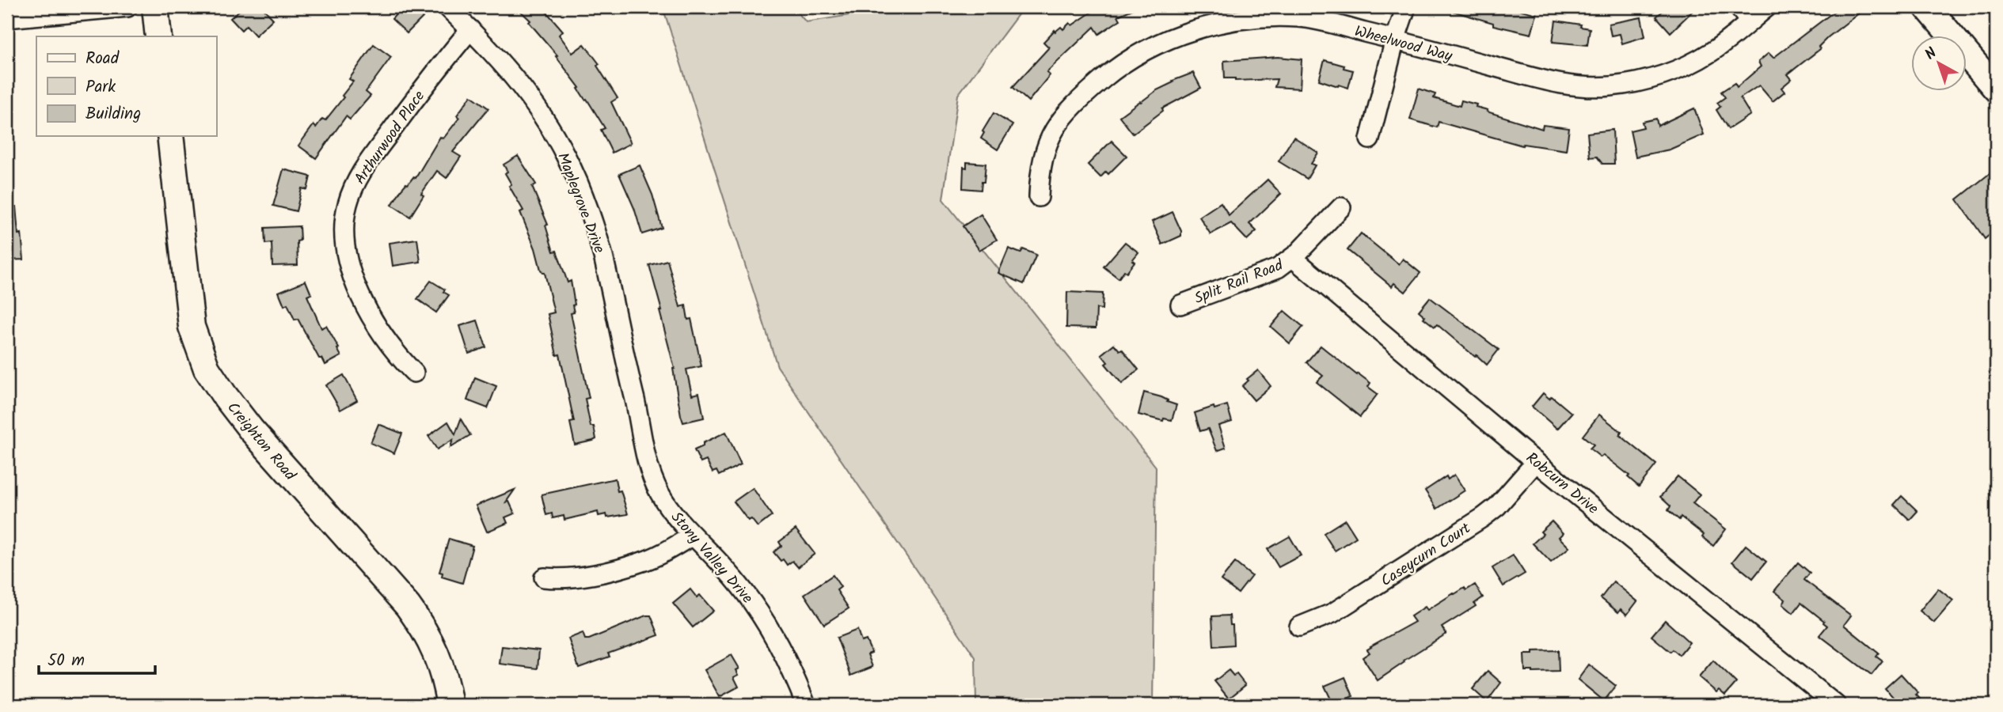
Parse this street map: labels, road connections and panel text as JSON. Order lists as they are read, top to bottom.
{
  "streets": {
    "main road": ["Creighton Road"],
    "street": [
      "Wheelwood Way",
      "Arthurwood Place",
      "Maplegrove Drive",
      "Split Rail Road",
      "Robcurn Drive",
      "Caseycurn Court",
      "Stony Valley Drive"
    ]
  },
  "crossings": [
    ["Arthurwood Place", "Maplegrove Drive"],
    ["Maplegrove Drive", "Stony Valley Drive"],
    ["Split Rail Road", "Robcurn Drive"],
    ["Robcurn Drive", "Caseycurn Court"]
  ],
  "legend": ["Road", "Park", "Building"],
  "scale_bar": "50 m",
  "north": "top left"
}
